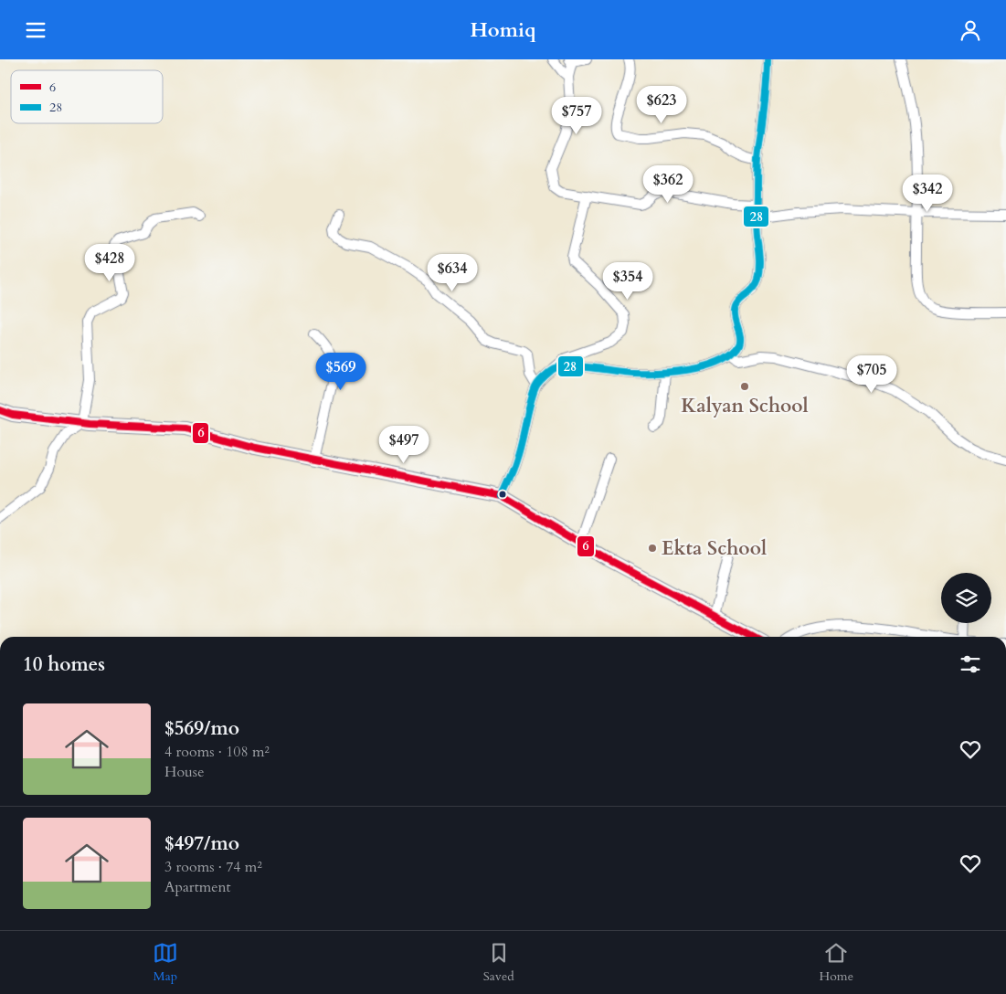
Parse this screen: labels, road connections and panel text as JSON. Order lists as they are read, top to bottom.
{
  "places": ["Kalyan School", "Ekta School"],
  "lines": ["transit line 28", "transit line 6"],
  "legend": ["6", "28"],
  "page": {
    "header": "Homiq",
    "price": [
      "$623",
      "$757",
      "$362",
      "$342",
      "$428",
      "$634",
      "$354",
      "$569",
      "$705",
      "$497"
    ],
    "heading": "10 homes",
    "list": [
      {
        "name": "$569/mo",
        "note": "4 rooms · 108 m² · House"
      },
      {
        "name": "$497/mo",
        "note": "3 rooms · 74 m² · Apartment"
      }
    ],
    "tabs": ["Map", "Saved", "Home"]
  }
}
